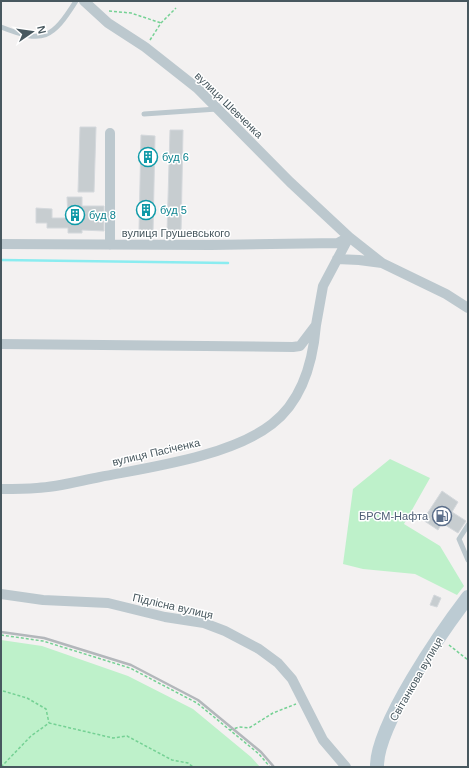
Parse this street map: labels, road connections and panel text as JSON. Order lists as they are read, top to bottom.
{
  "streets": {
    "main road": ["Світанкова вулиця"],
    "street": [
      "вулиця Шевченка",
      "вулиця Грушевського",
      "вулиця Пасіченка",
      "Підлісна вулиця"
    ]
  },
  "crossings": [
    ["вулиця Шевченка", "вулиця Грушевського"],
    ["вулиця Шевченка", "вулиця Пасіченка"],
    ["вулиця Грушевського", "вулиця Пасіченка"]
  ],
  "places": {
    "building": ["буд 6", "буд 5", "буд 8"],
    "fuel station": ["БРСМ-Нафта"]
  },
  "north": "right"
}
